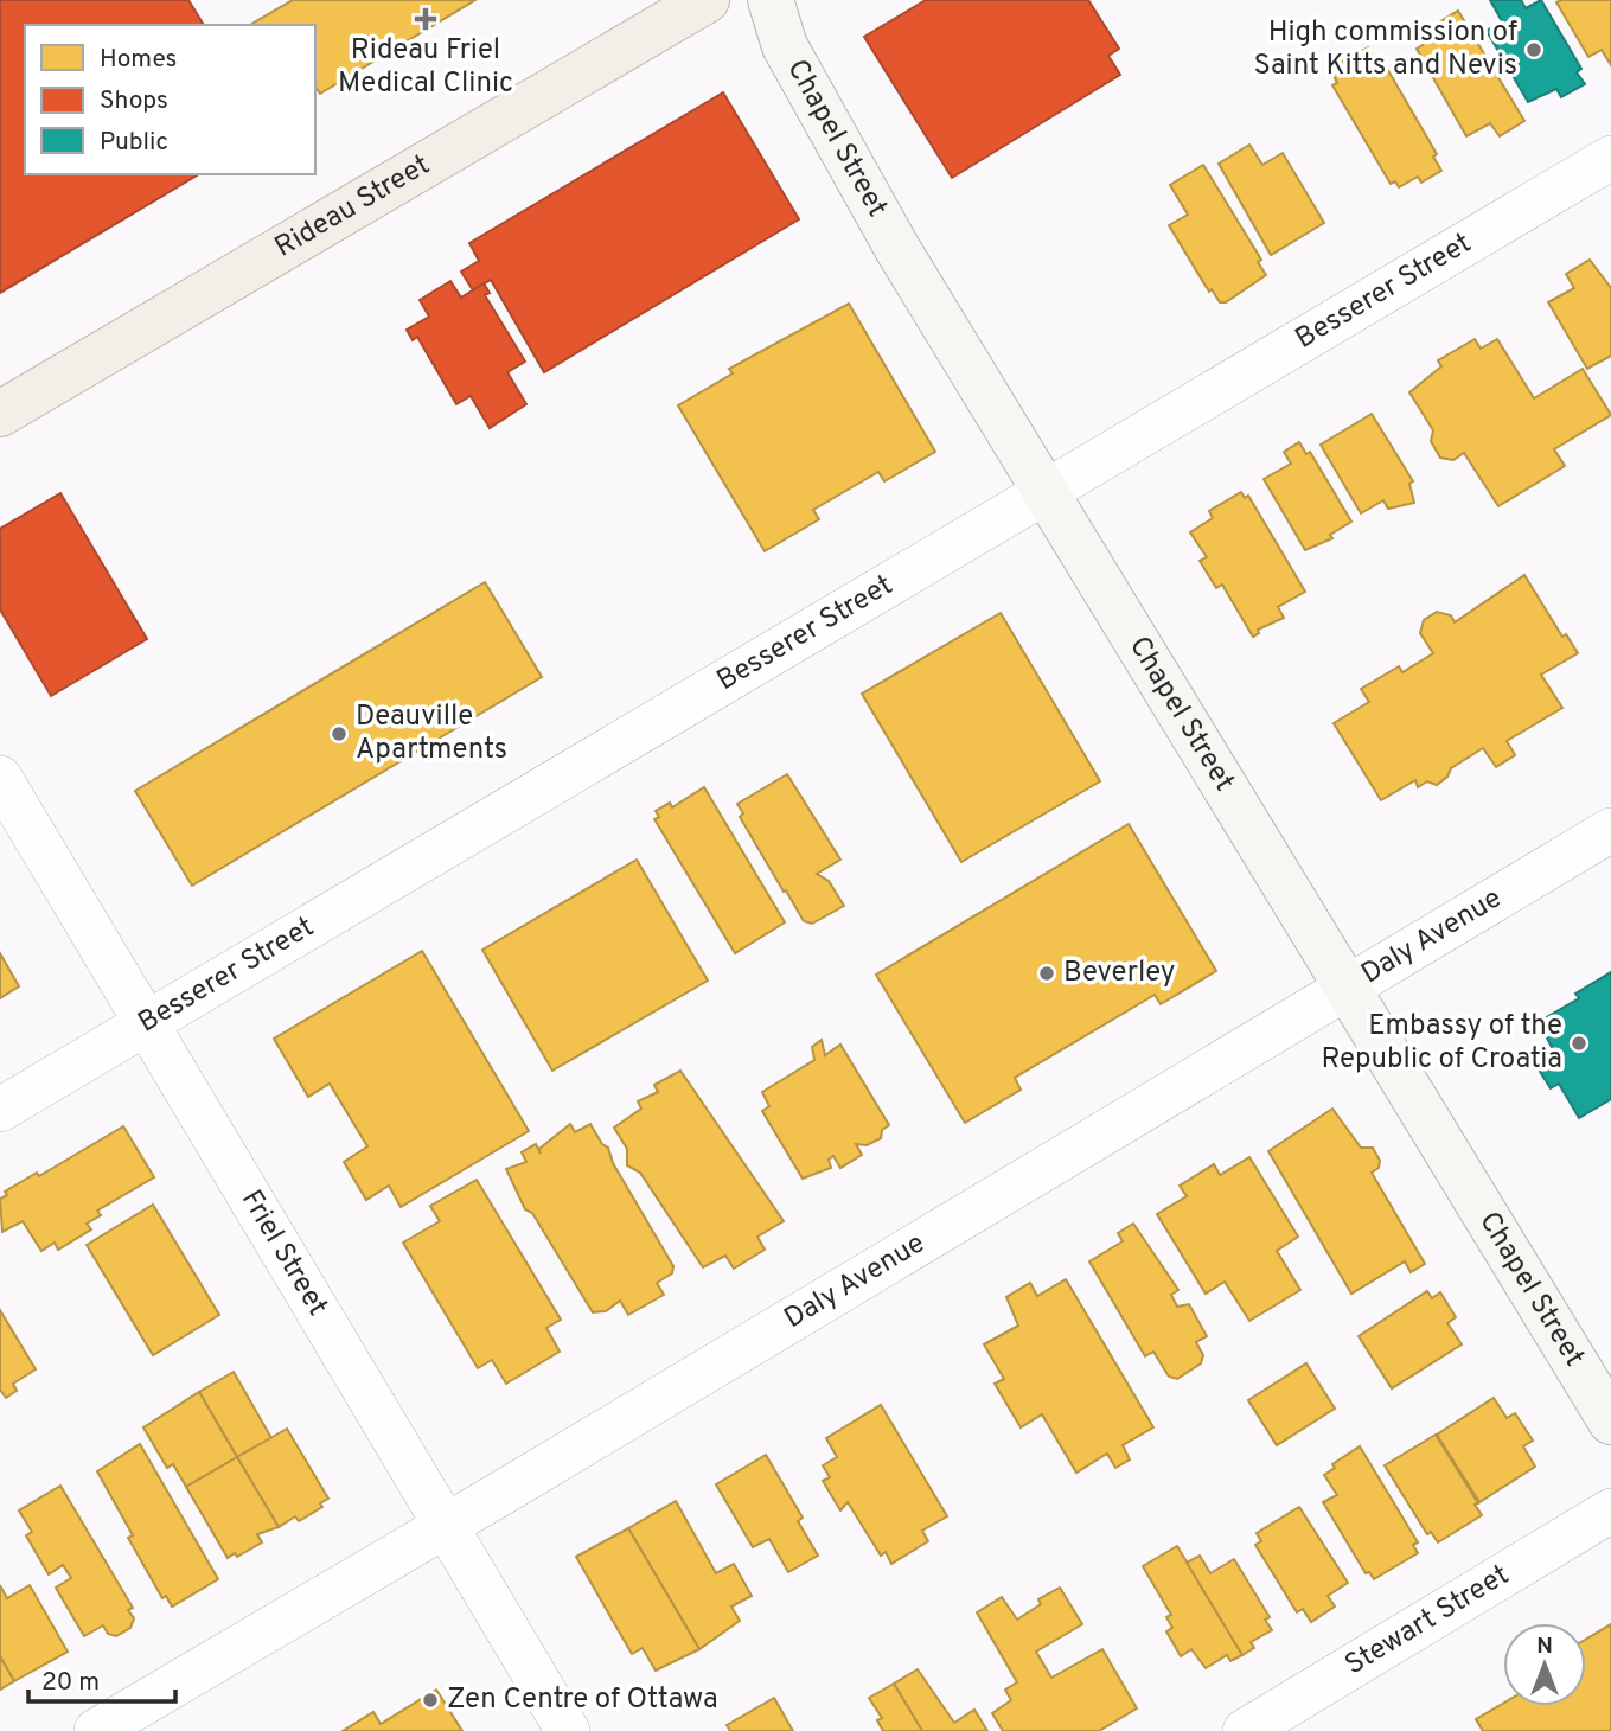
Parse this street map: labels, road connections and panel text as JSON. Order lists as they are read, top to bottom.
{
  "streets": {
    "main road": ["Rideau Street"],
    "street": [
      "Chapel Street",
      "Besserer Street",
      "Daly Avenue",
      "Friel Street",
      "Stewart Street"
    ]
  },
  "crossings": [
    ["Chapel Street", "Besserer Street"],
    ["Chapel Street", "Daly Avenue"],
    ["Besserer Street", "Friel Street"],
    ["Daly Avenue", "Friel Street"]
  ],
  "places": {
    "health": ["Rideau Friel Medical Clinic"],
    "other": [
      "High commission of Saint Kitts and Nevis",
      "Deauville Apartments",
      "Beverley",
      "Embassy of the Republic of Croatia",
      "Zen Centre of Ottawa"
    ]
  },
  "legend": ["Homes", "Shops", "Public"],
  "scale_bar": "20 m",
  "north": "top"
}
